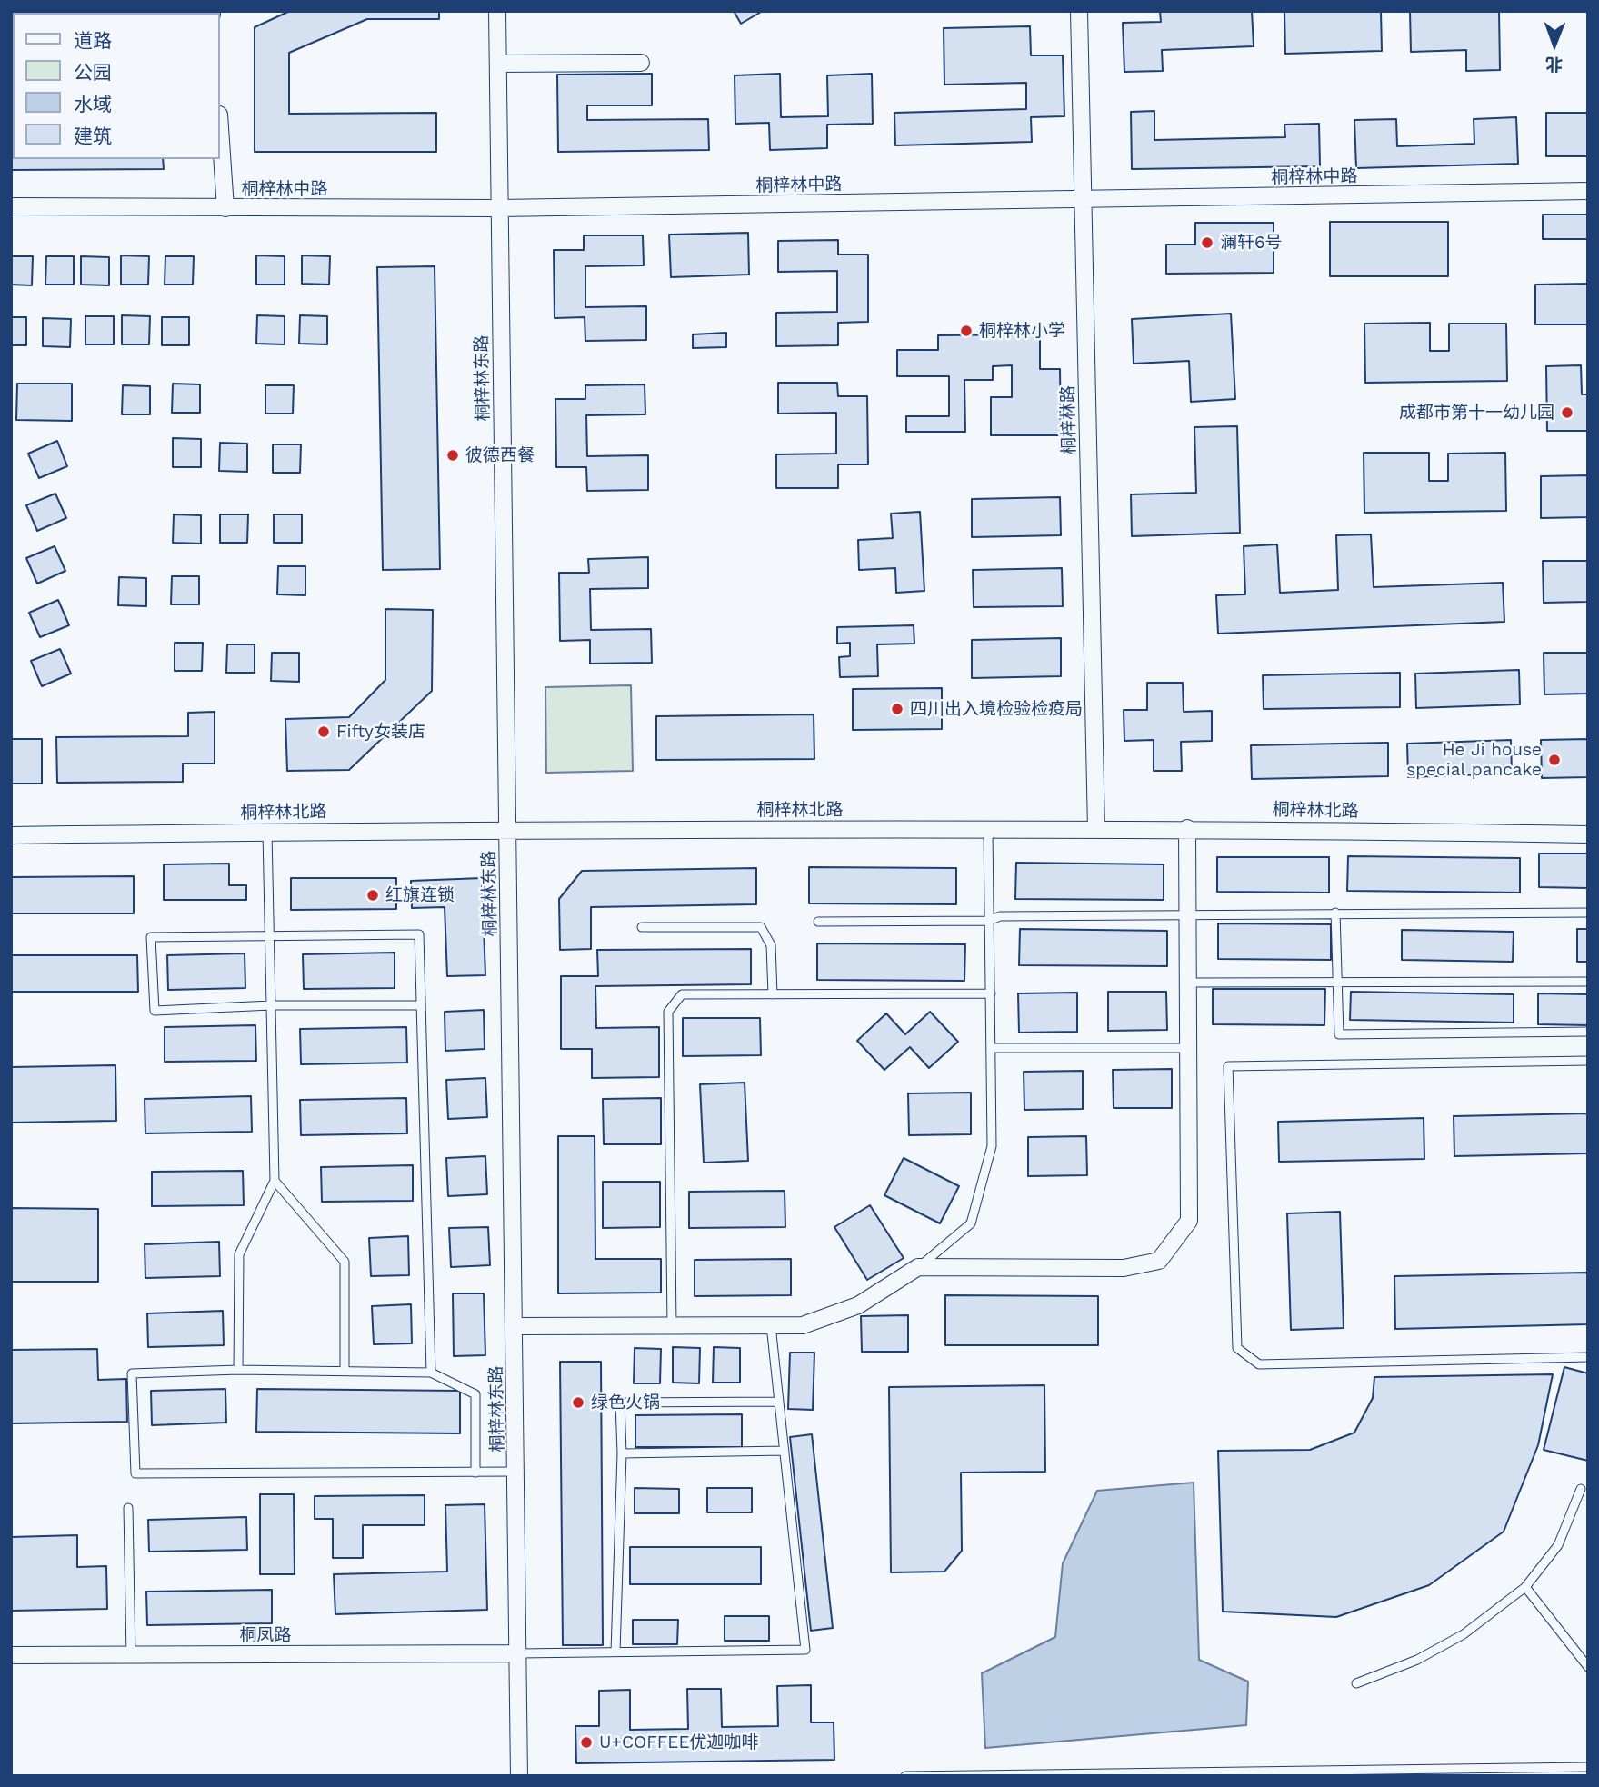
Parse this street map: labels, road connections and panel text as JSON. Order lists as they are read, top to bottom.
{
  "streets": {
    "street": [
      "桐梓林中路",
      "桐梓林东路",
      "桐梓林路",
      "桐梓林北路",
      "桐凤路"
    ]
  },
  "crossings": [
    ["桐梓林中路", "桐梓林东路"],
    ["桐梓林中路", "桐梓林路"],
    ["桐梓林东路", "桐梓林北路"],
    ["桐梓林东路", "桐凤路"],
    ["桐梓林路", "桐梓林北路"]
  ],
  "places": [
    "澜轩6号",
    "桐梓林小学",
    "成都市第十一幼儿园",
    "彼德西餐",
    "四川出入境检验检疫局",
    "Fifty女装店",
    "He Ji house special pancake",
    "红旗连锁",
    "绿色火锅",
    "U+COFFEE优迦咖啡"
  ],
  "legend": [
    "道路",
    "公园",
    "水域",
    "建筑"
  ],
  "north": "bottom"
}
